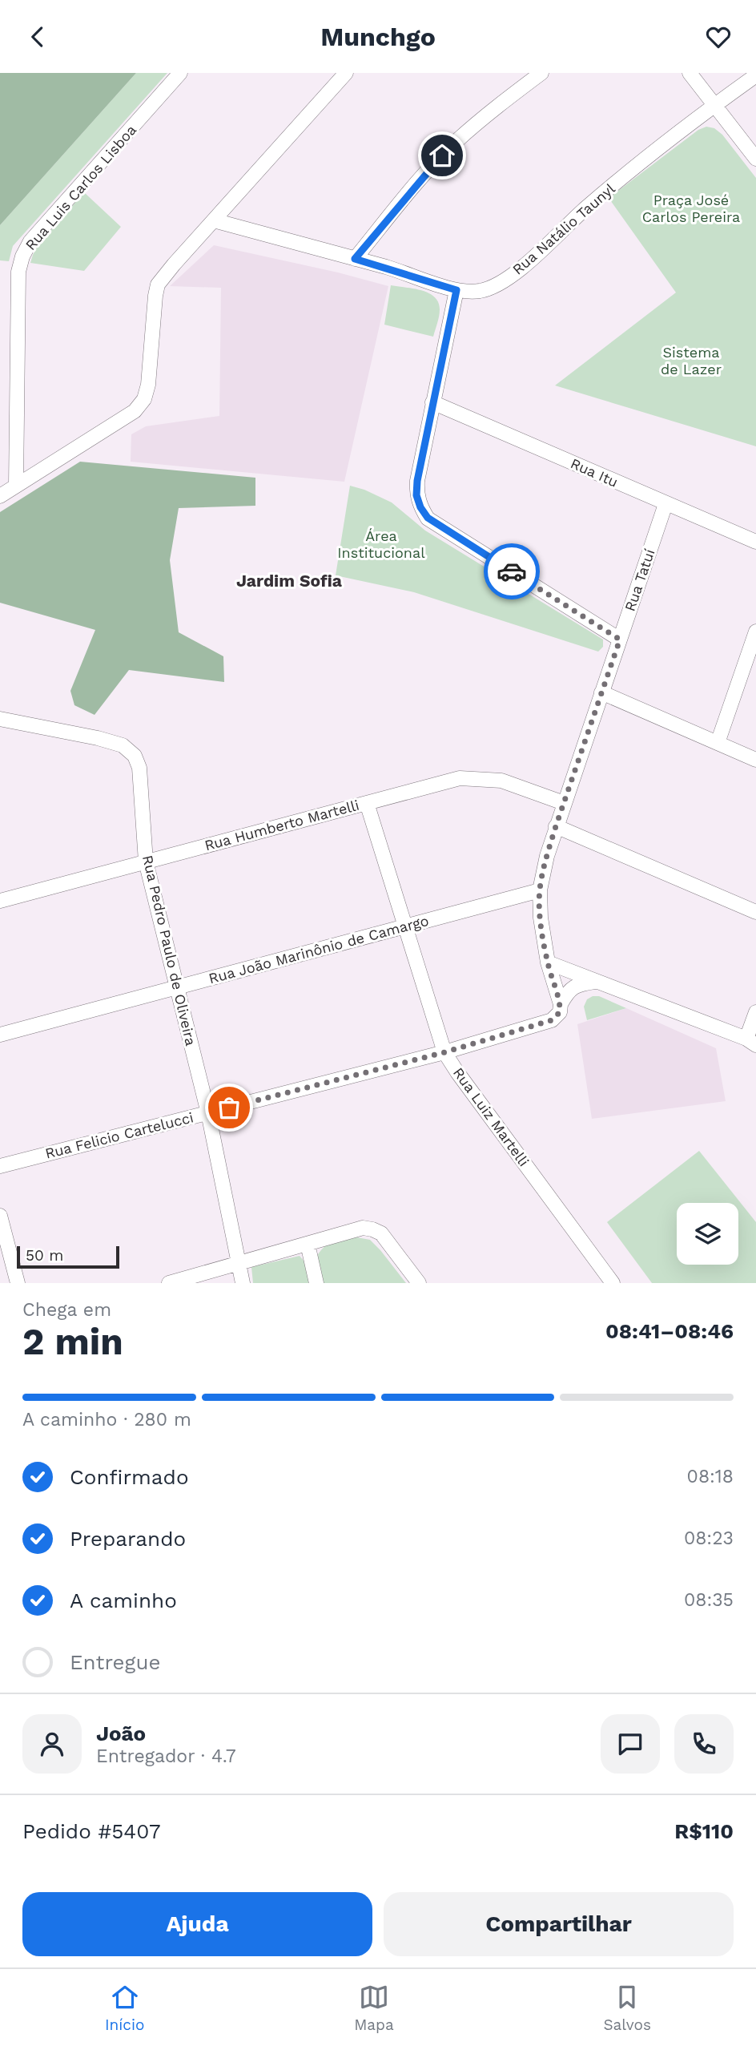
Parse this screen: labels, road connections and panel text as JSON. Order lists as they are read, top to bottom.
{
  "streets": {
    "street": [
      "Rua Luis Carlos Lisboa",
      "Rua Natálio Taunyl",
      "Rua Itu",
      "Rua Tatuí",
      "Rua Humberto Martelli",
      "Rua João Marinônio de Camargo",
      "Rua Pedro Paulo de Oliveira",
      "Rua Luiz Martelli",
      "Rua Felicio Cartelucci"
    ]
  },
  "crossings": [
    ["Rua Itu", "Rua Tatuí"],
    ["Rua Tatuí", "Rua Humberto Martelli"],
    ["Rua Tatuí", "Rua João Marinônio de Camargo"],
    ["Rua Tatuí", "Rua Felicio Cartelucci"],
    ["Rua Humberto Martelli", "Rua Pedro Paulo de Oliveira"],
    ["Rua Humberto Martelli", "Rua Luiz Martelli"],
    ["Rua João Marinônio de Camargo", "Rua Pedro Paulo de Oliveira"],
    ["Rua João Marinônio de Camargo", "Rua Luiz Martelli"],
    ["Rua Pedro Paulo de Oliveira", "Rua Felicio Cartelucci"],
    ["Rua Luiz Martelli", "Rua Felicio Cartelucci"]
  ],
  "districts": ["Jardim Sofia"],
  "parks": ["Praça José Carlos Pereira", "Sistema de Lazer", "Área Institucional"],
  "scale_bar": "50 m",
  "page": {
    "header": "Munchgo",
    "scale": "50 m",
    "heading": ["2 min", "Chega em", "08:41–08:46"],
    "panel": [
      "João",
      "Entregador · 4.7",
      "Pedido #5407",
      "R$110"
    ],
    "bar": "A caminho · 280 m",
    "list": [
      ["Confirmado", "08:18"],
      ["Preparando", "08:23"],
      ["A caminho", "08:35"],
      "Entregue"
    ],
    "buttons": ["Ajuda", "Compartilhar"],
    "tabs": ["Início", "Mapa", "Salvos"]
  }
}
